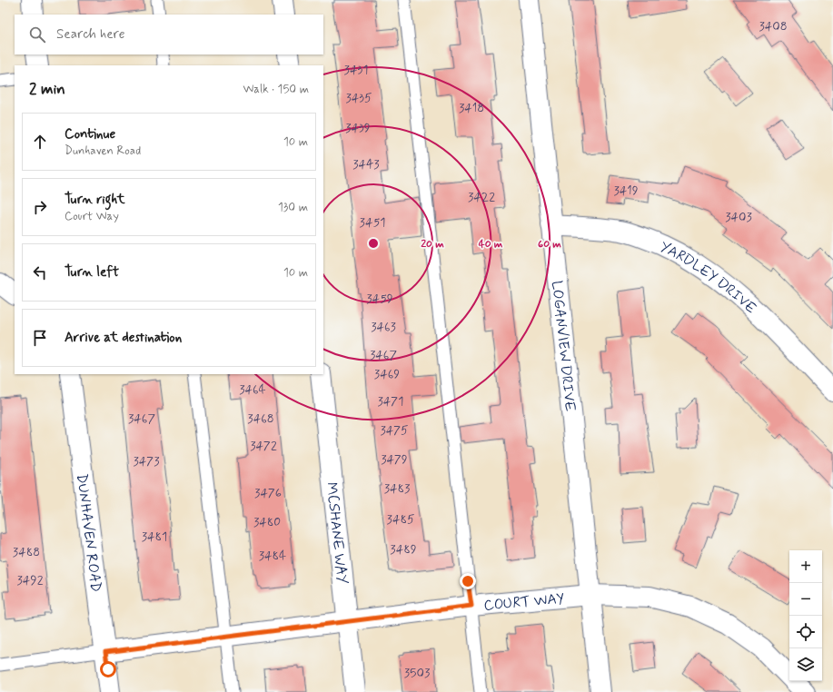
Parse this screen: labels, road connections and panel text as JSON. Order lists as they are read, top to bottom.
{
  "streets": {
    "street": [
      "YARDLEY DRIVE",
      "LOGANVIEW DRIVE",
      "DUNHAVEN ROAD",
      "MCSHANE WAY",
      "COURT WAY"
    ]
  },
  "crossings": [
    ["YARDLEY DRIVE", "LOGANVIEW DRIVE"],
    ["LOGANVIEW DRIVE", "COURT WAY"],
    ["DUNHAVEN ROAD", "COURT WAY"],
    ["MCSHANE WAY", "COURT WAY"]
  ],
  "house_numbers": [
    "3408",
    "3431",
    "3435",
    "3418",
    "3439",
    "3443",
    "3419",
    "3422",
    "3403",
    "3451",
    "3459",
    "3463",
    "3467",
    "3469",
    "3464",
    "3471",
    "3467",
    "3468",
    "3475",
    "3472",
    "3479",
    "3473",
    "3483",
    "3476",
    "3485",
    "3480",
    "3481",
    "3489",
    "3488",
    "3484",
    "3492",
    "3503"
  ],
  "page": {
    "search": "Search here",
    "heading": ["2 min", "Walk · 150 m"],
    "list": [
      ["Continue", "Dunhaven Road", "10 m"],
      ["Turn right", "Court Way", "130 m"],
      ["Turn left", "10 m"],
      "Arrive at destination"
    ],
    "map_buttons": ["+", "−"]
  },
  "rings": ["20 m", "40 m", "60 m"]
}
